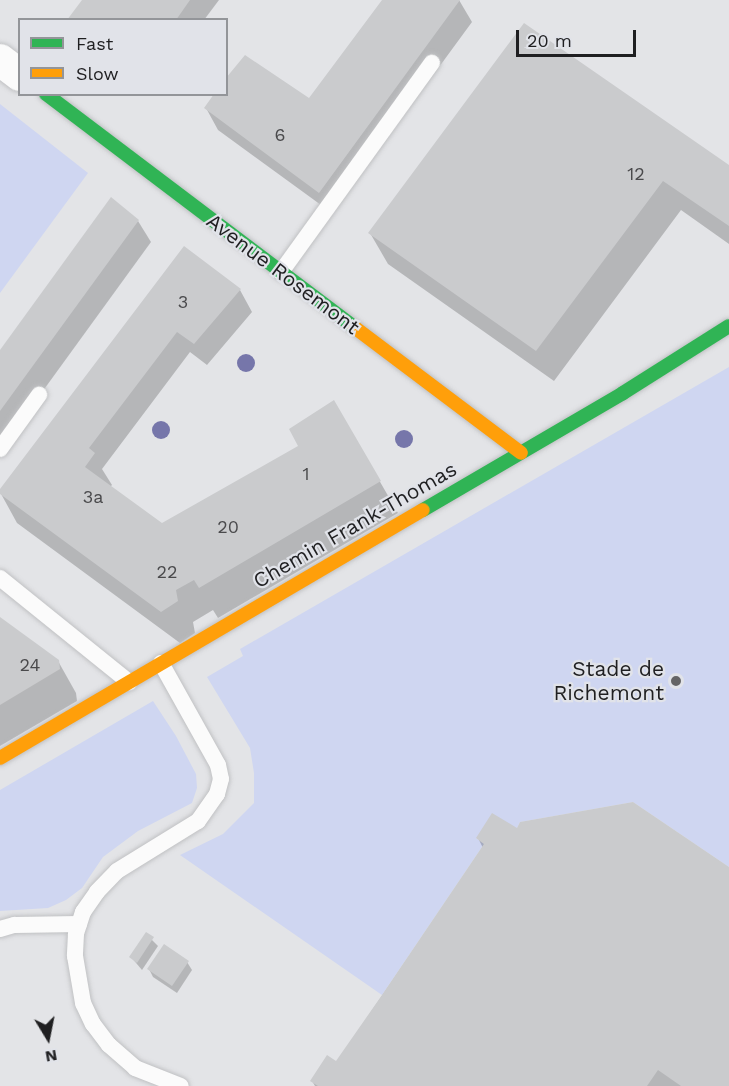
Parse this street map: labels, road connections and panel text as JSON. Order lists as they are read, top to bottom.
{
  "streets": {
    "street": ["Avenue Rosemont", "Chemin Frank-Thomas"]
  },
  "crossings": [
    ["Avenue Rosemont", "Chemin Frank-Thomas"]
  ],
  "places": ["Stade de Richemont"],
  "house_numbers": [
    "6",
    "12",
    "3",
    "1",
    "3a",
    "20",
    "22",
    "24"
  ],
  "legend": ["Fast", "Slow"],
  "scale_bar": "20 m",
  "north": "bottom"
}
